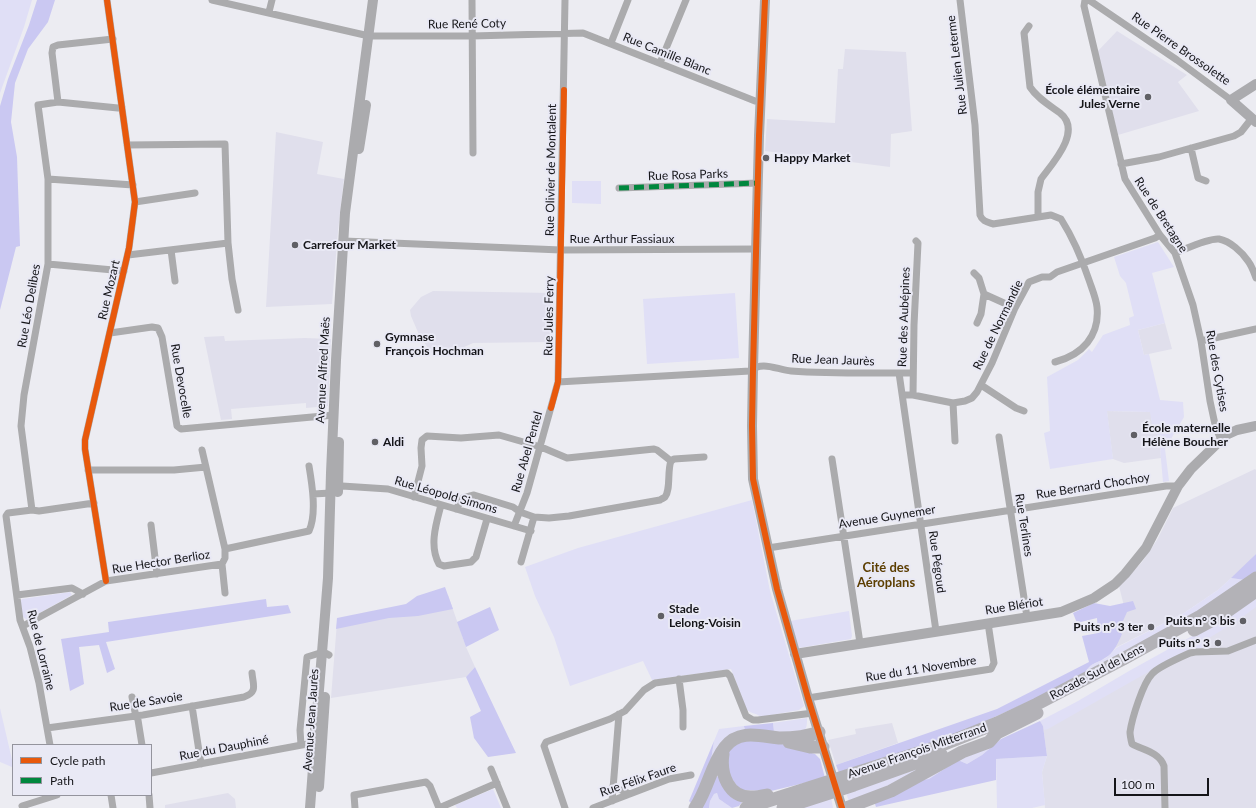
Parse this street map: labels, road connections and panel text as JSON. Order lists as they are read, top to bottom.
{
  "streets": {
    "highway": ["Rocade Sud de Lens", "Avenue François Mitterrand"],
    "street": [
      "Rue René Coty",
      "Rue Pierre Brossolette",
      "Rue Camille Blanc",
      "Rue Julien Leterme",
      "Rue Olivier de Montalent",
      "Rue Rosa Parks",
      "Rue de Bretagne",
      "Rue Arthur Fassiaux",
      "Rue Mozart",
      "Rue Léo Delibes",
      "Rue Jules Ferry",
      "Rue des Aubépines",
      "Rue de Normandie",
      "Rue Jean Jaurès",
      "Avenue Alfred Maës",
      "Rue des Cytises",
      "Rue Devocelle",
      "Rue Abel Pentel",
      "Rue Bernard Chochoy",
      "Rue Léopold Simons",
      "Avenue Guynemer",
      "Rue Terlines",
      "Rue Hector Berlioz",
      "Rue Pégoud",
      "Rue Blériot",
      "Rue de Lorraine",
      "Rue du 11 Novembre",
      "Rue de Savoie",
      "Avenue Jean Jaurès",
      "Rue du Dauphiné",
      "Rue Félix Faure"
    ]
  },
  "crossings": [
    ["Rue René Coty", "Rue Camille Blanc"],
    ["Rue René Coty", "Rue Olivier de Montalent"],
    ["Rue René Coty", "Avenue Alfred Maës"],
    ["Rue Camille Blanc", "Rue Olivier de Montalent"],
    ["Rue Olivier de Montalent", "Rue Arthur Fassiaux"],
    ["Rue Olivier de Montalent", "Rue Jules Ferry"],
    ["Rue de Bretagne", "Rue de Normandie"],
    ["Rue de Bretagne", "Rue des Cytises"],
    ["Rue Arthur Fassiaux", "Rue Jules Ferry"],
    ["Rue Arthur Fassiaux", "Avenue Alfred Maës"],
    ["Rue Mozart", "Rue Devocelle"],
    ["Rue Mozart", "Rue Hector Berlioz"],
    ["Rue Léo Delibes", "Rue de Lorraine"],
    ["Rue Jules Ferry", "Rue Abel Pentel"],
    ["Rue des Aubépines", "Rue Jean Jaurès"],
    ["Rue Jean Jaurès", "Rue Pégoud"],
    ["Avenue Alfred Maës", "Rue Devocelle"],
    ["Avenue Alfred Maës", "Rue Léopold Simons"],
    ["Avenue Alfred Maës", "Avenue Jean Jaurès"],
    ["Avenue Alfred Maës", "Rue du Dauphiné"],
    ["Rue des Cytises", "Rue Blériot"],
    ["Rue Abel Pentel", "Rue Léopold Simons"],
    ["Rue Bernard Chochoy", "Avenue Guynemer"],
    ["Rue Bernard Chochoy", "Rue Terlines"],
    ["Rue Bernard Chochoy", "Rue Blériot"],
    ["Avenue Guynemer", "Rue Terlines"],
    ["Avenue Guynemer", "Rue Pégoud"],
    ["Rue Terlines", "Rue Blériot"],
    ["Rue Hector Berlioz", "Rue de Lorraine"],
    ["Rue Pégoud", "Rue Blériot"],
    ["Rue Blériot", "Rue du 11 Novembre"],
    ["Rue de Lorraine", "Rue de Savoie"],
    ["Rocade Sud de Lens", "Avenue François Mitterrand"],
    ["Avenue Jean Jaurès", "Rue du Dauphiné"]
  ],
  "districts": ["Cité des Aéroplans"],
  "places": [
    "École élémentaire Jules Verne",
    "Happy Market",
    "Carrefour Market",
    "Gymnase François Hochman",
    "École maternelle Hélène Boucher",
    "Aldi",
    "Stade Lelong-Voisin",
    "Puits n° 3 bis",
    "Puits n° 3 ter",
    "Puits n° 3"
  ],
  "legend": ["Cycle path", "Path"],
  "scale_bar": "100 m"
}
